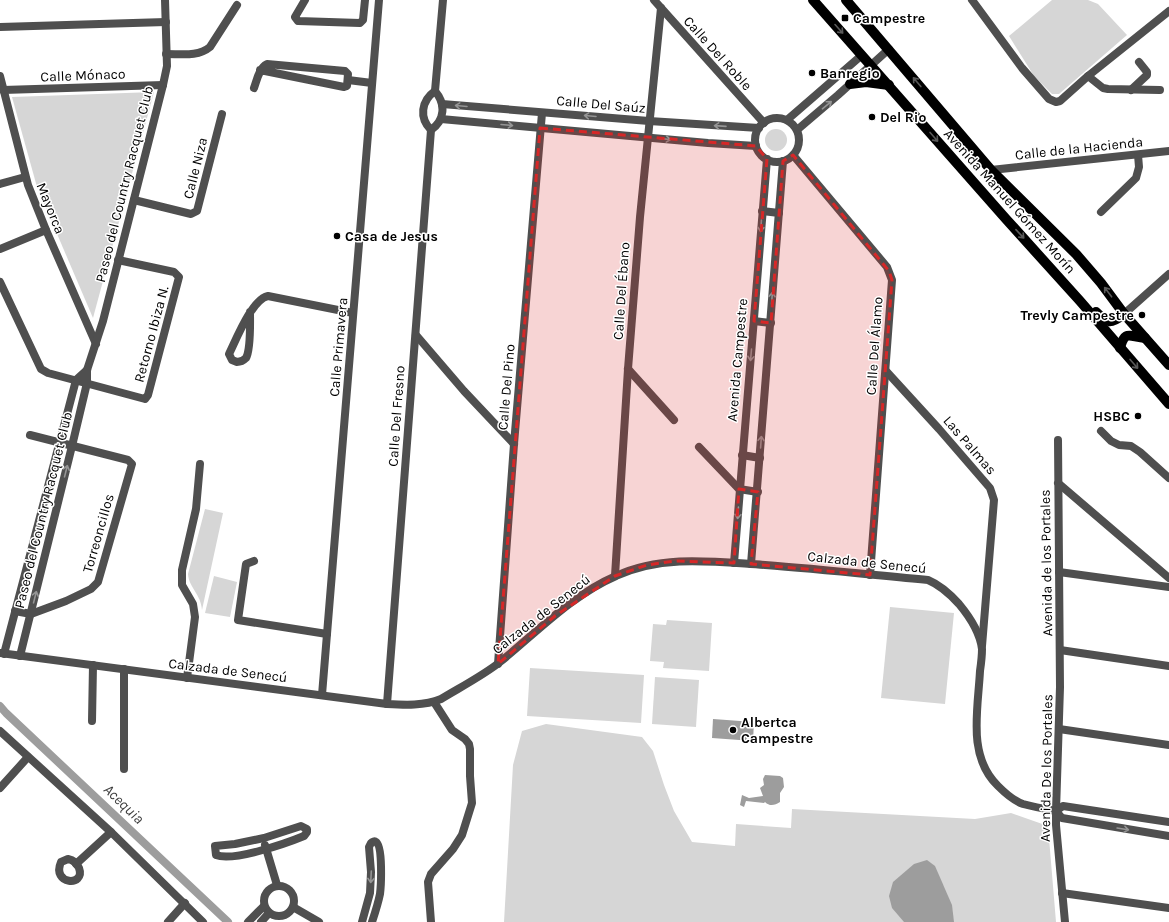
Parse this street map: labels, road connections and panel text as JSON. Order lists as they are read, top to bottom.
{
  "streets": {
    "main road": ["Avenida Manuel Gómez Morín"],
    "street": [
      "Calle Del Roble",
      "Calle Mónaco",
      "Calle Del Saúz",
      "Calle de la Hacienda",
      "Calle Niza",
      "Paseo del Country Racquet Club",
      "Mayorca",
      "Calle Del Ébano",
      "Retorno Ibiza N.",
      "Calle Del Álamo",
      "Calle Primavera",
      "Avenida Campestre",
      "Calle Del Pino",
      "Calle Del Fresno",
      "Las Palmas",
      "Torreoncillos",
      "Calzada de Senecú",
      "Avenida de los Portales",
      "Avenida De los Portales"
    ]
  },
  "crossings": [
    ["Calle Del Roble", "Calle Del Saúz"],
    ["Calle Del Roble", "Calle Del Ébano"],
    ["Calle Del Roble", "Calle Del Álamo"],
    ["Calle Del Roble", "Avenida Campestre"],
    ["Calle Mónaco", "Paseo del Country Racquet Club"],
    ["Calle Mónaco", "Mayorca"],
    ["Calle Del Saúz", "Calle Del Ébano"],
    ["Calle Del Saúz", "Calle Del Álamo"],
    ["Calle Del Saúz", "Avenida Campestre"],
    ["Calle Del Saúz", "Calle Del Pino"],
    ["Calle de la Hacienda", "Avenida Manuel Gómez Morín"],
    ["Calle Niza", "Paseo del Country Racquet Club"],
    ["Paseo del Country Racquet Club", "Mayorca"],
    ["Paseo del Country Racquet Club", "Retorno Ibiza N."],
    ["Paseo del Country Racquet Club", "Torreoncillos"],
    ["Paseo del Country Racquet Club", "Calzada de Senecú"],
    ["Calle Del Ébano", "Calzada de Senecú"],
    ["Calle Del Álamo", "Avenida Campestre"],
    ["Calle Del Álamo", "Las Palmas"],
    ["Calle Del Álamo", "Calzada de Senecú"],
    ["Calle Primavera", "Calzada de Senecú"],
    ["Avenida Campestre", "Calzada de Senecú"],
    ["Calle Del Pino", "Calzada de Senecú"],
    ["Calle Del Fresno", "Calzada de Senecú"],
    ["Las Palmas", "Calzada de Senecú"],
    ["Calzada de Senecú", "Avenida De los Portales"],
    ["Avenida de los Portales", "Avenida De los Portales"]
  ],
  "water": ["Acequia"],
  "places": {
    "transit": ["Campestre"],
    "other": [
      "Banregio",
      "Del Rio",
      "Casa de Jesus",
      "Trevly Campestre",
      "HSBC",
      "Albertca Campestre"
    ]
  }
}
